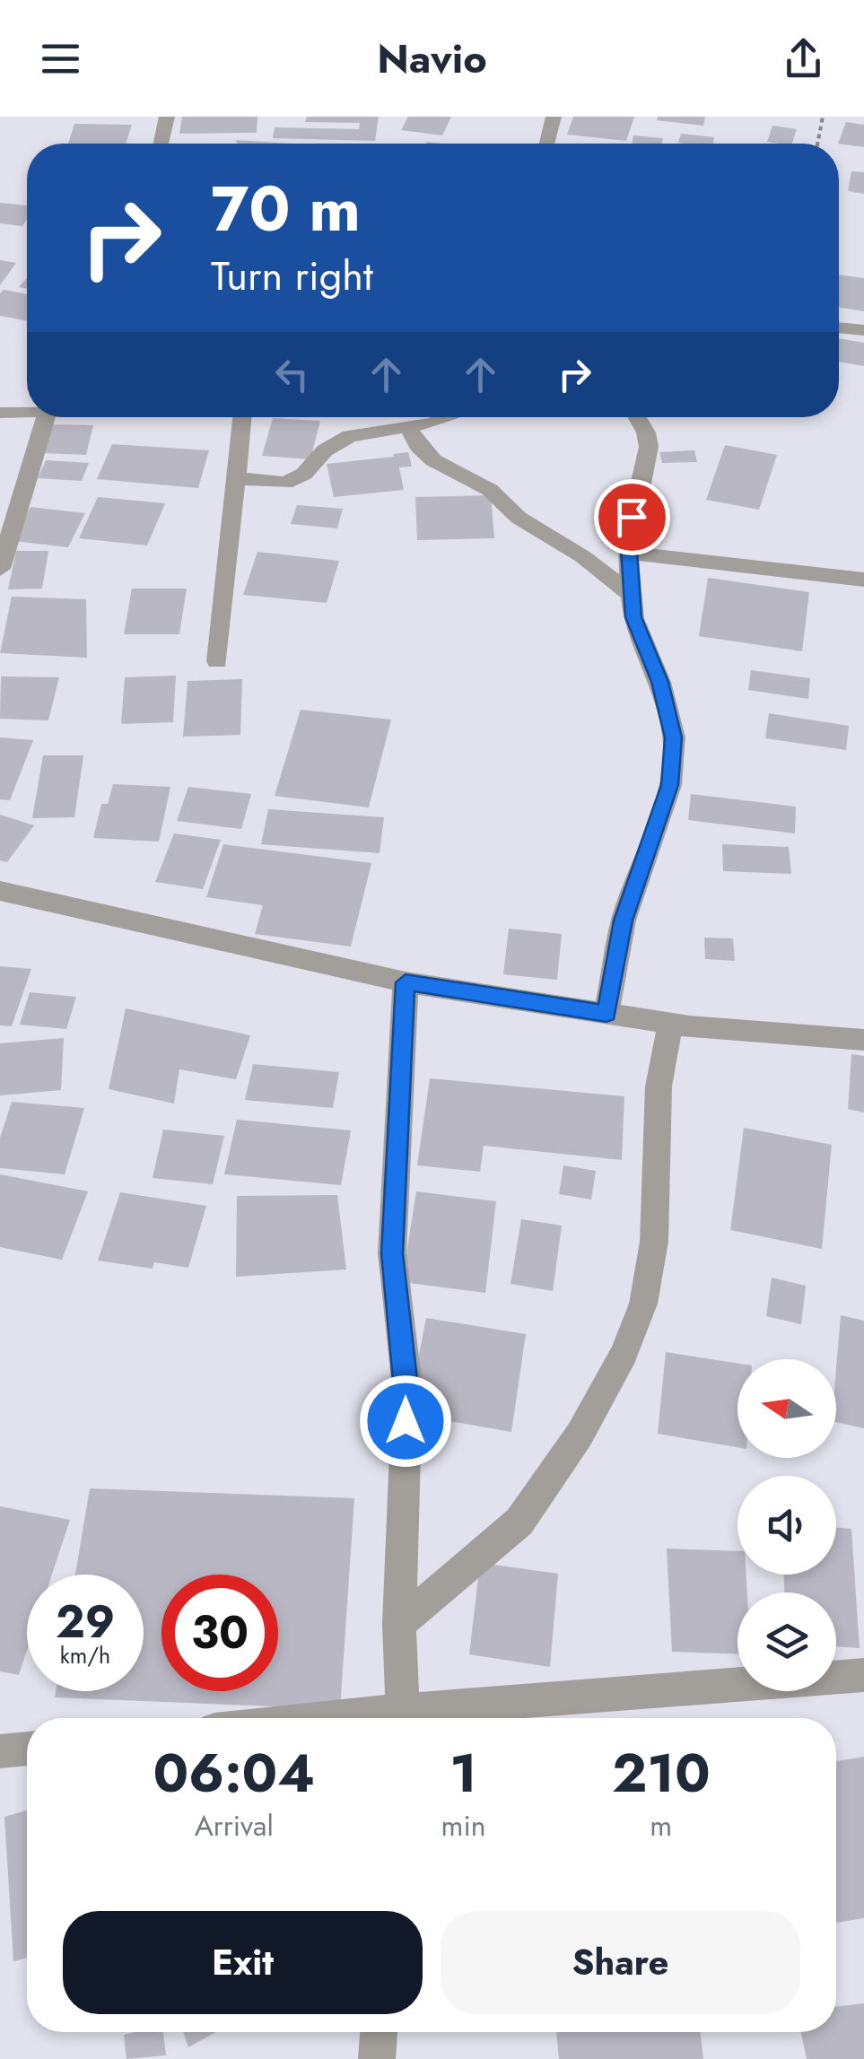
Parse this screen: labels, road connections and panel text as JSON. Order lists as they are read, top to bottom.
{
  "north": "left",
  "page": {
    "header": "Navio",
    "turn": ["70 m", "Turn right"],
    "speed": "29 km/h",
    "limit": "30",
    "eta": [
      "06:04",
      "Arrival",
      "1",
      "min",
      "210",
      "m"
    ],
    "buttons": ["Exit", "Share"]
  }
}
